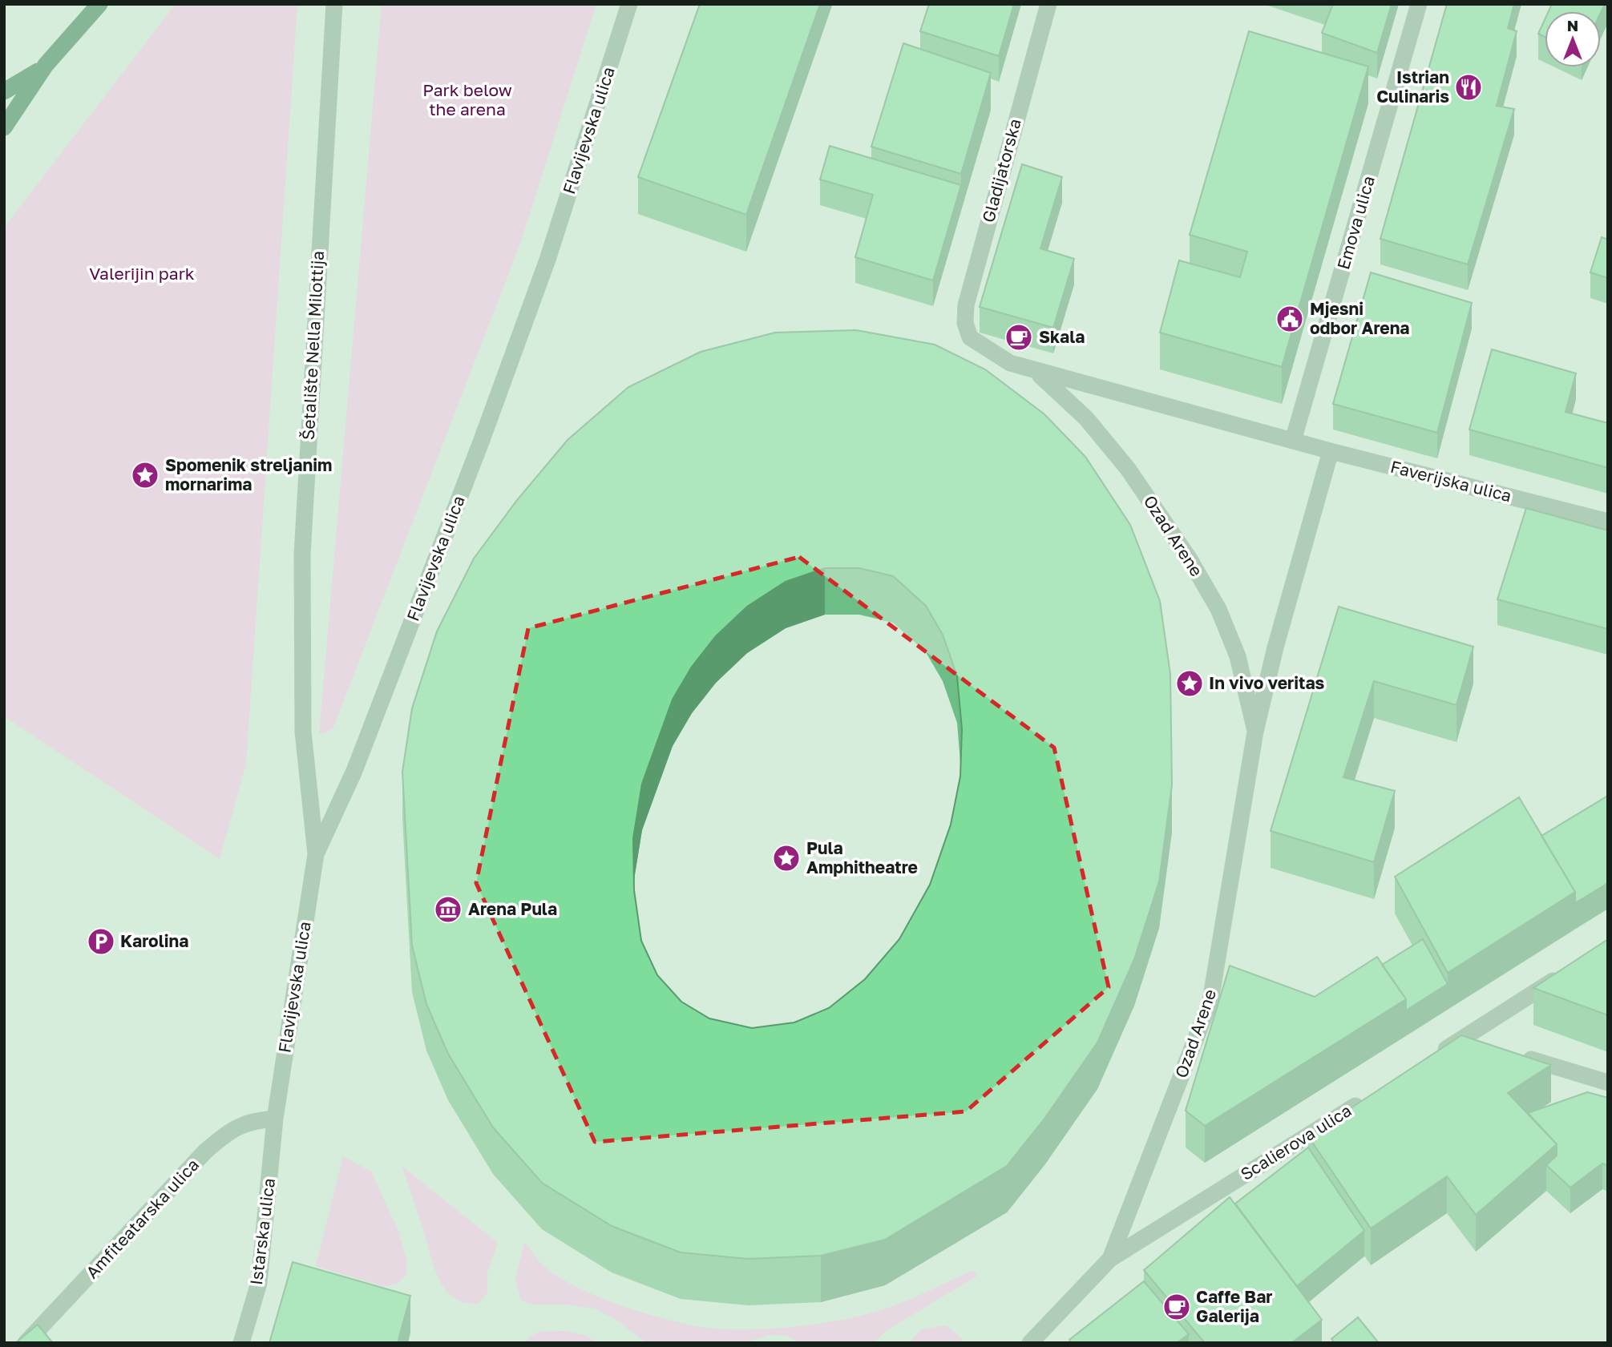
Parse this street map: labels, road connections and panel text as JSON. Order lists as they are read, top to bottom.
{
  "streets": {
    "street": [
      "Flavijevska ulica",
      "Gladijatorska",
      "Emova ulica",
      "Šetalište Nella Milottija",
      "Faverijska ulica",
      "Ozad Arene",
      "Scalierova ulica",
      "Amfiteatarska ulica",
      "Istarska ulica"
    ]
  },
  "crossings": [
    ["Flavijevska ulica", "Šetalište Nella Milottija"],
    ["Flavijevska ulica", "Amfiteatarska ulica"],
    ["Flavijevska ulica", "Istarska ulica"],
    ["Gladijatorska", "Ozad Arene"],
    ["Emova ulica", "Faverijska ulica"],
    ["Emova ulica", "Ozad Arene"],
    ["Faverijska ulica", "Ozad Arene"],
    ["Ozad Arene", "Scalierova ulica"],
    ["Amfiteatarska ulica", "Istarska ulica"]
  ],
  "parks": ["Park below the arena", "Valerijin park"],
  "places": {
    "restaurant": ["Istrian Culinaris"],
    "public building": ["Mjesni odbor Arena"],
    "cafe": ["Skala", "Caffe Bar Galerija"],
    "place": ["Spomenik streljanim mornarima", "In vivo veritas", "Pula Amphitheatre"],
    "museum": ["Arena Pula"],
    "parking": ["Karolina"]
  },
  "north": "top"
}
